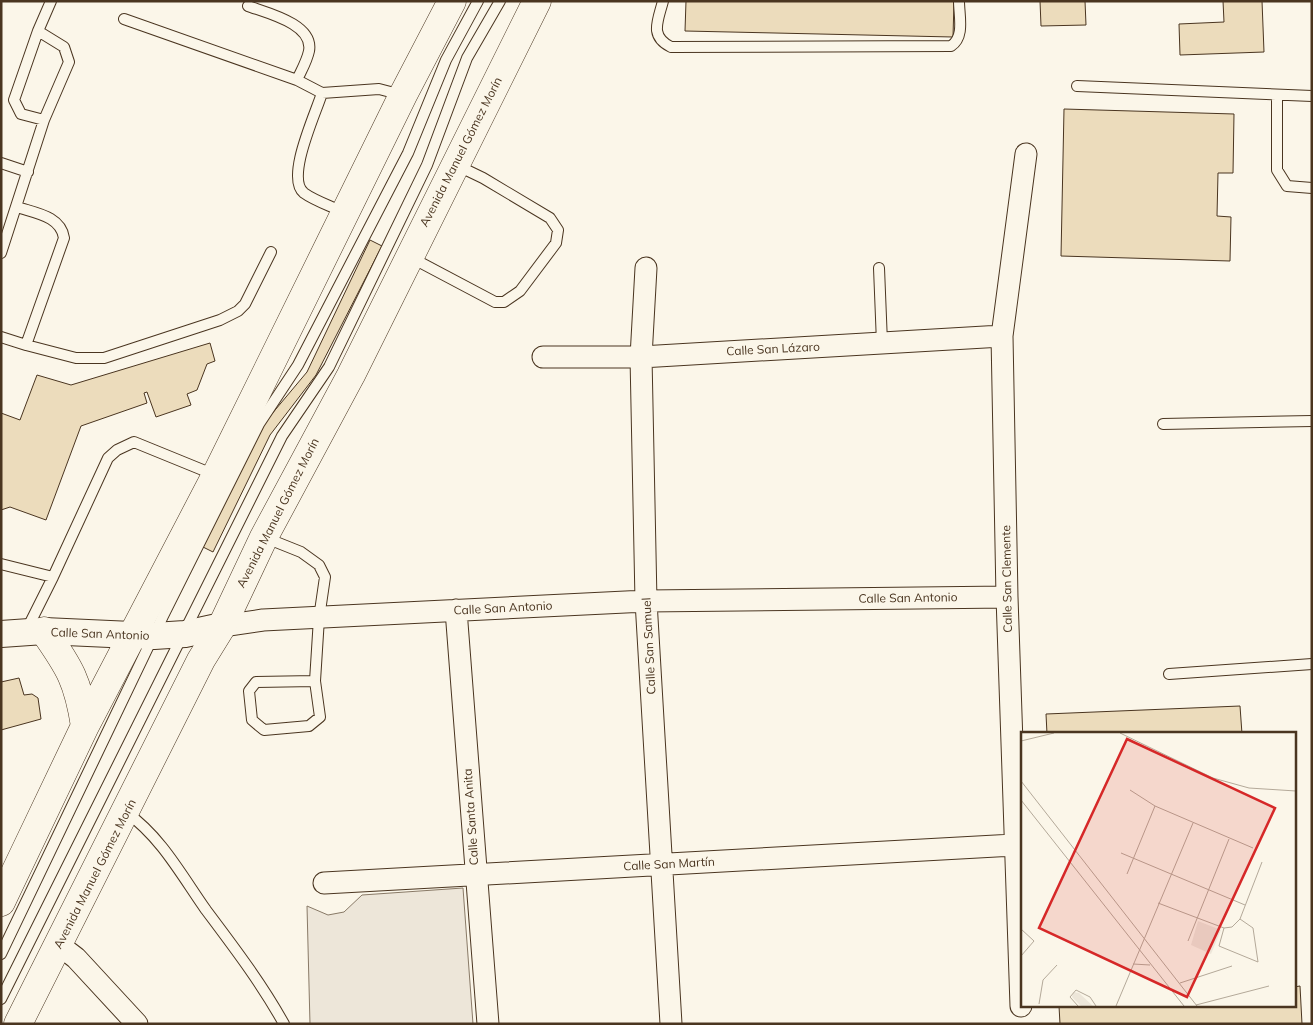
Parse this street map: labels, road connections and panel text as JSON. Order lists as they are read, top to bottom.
{
  "streets": {
    "main road": ["Avenida Manuel Gómez Morín"],
    "street": [
      "Calle San Lázaro",
      "Calle San Clemente",
      "Calle San Antonio",
      "Calle San Samuel",
      "Calle Santa Anita",
      "Calle San Martín"
    ]
  },
  "crossings": [
    ["Avenida Manuel Gómez Morín", "Calle San Antonio"],
    ["Calle San Lázaro", "Calle San Clemente"],
    ["Calle San Lázaro", "Calle San Samuel"],
    ["Calle San Clemente", "Calle San Antonio"],
    ["Calle San Clemente", "Calle San Martín"],
    ["Calle San Antonio", "Calle San Samuel"],
    ["Calle San Antonio", "Calle Santa Anita"],
    ["Calle San Samuel", "Calle San Martín"],
    ["Calle Santa Anita", "Calle San Martín"]
  ]
}
